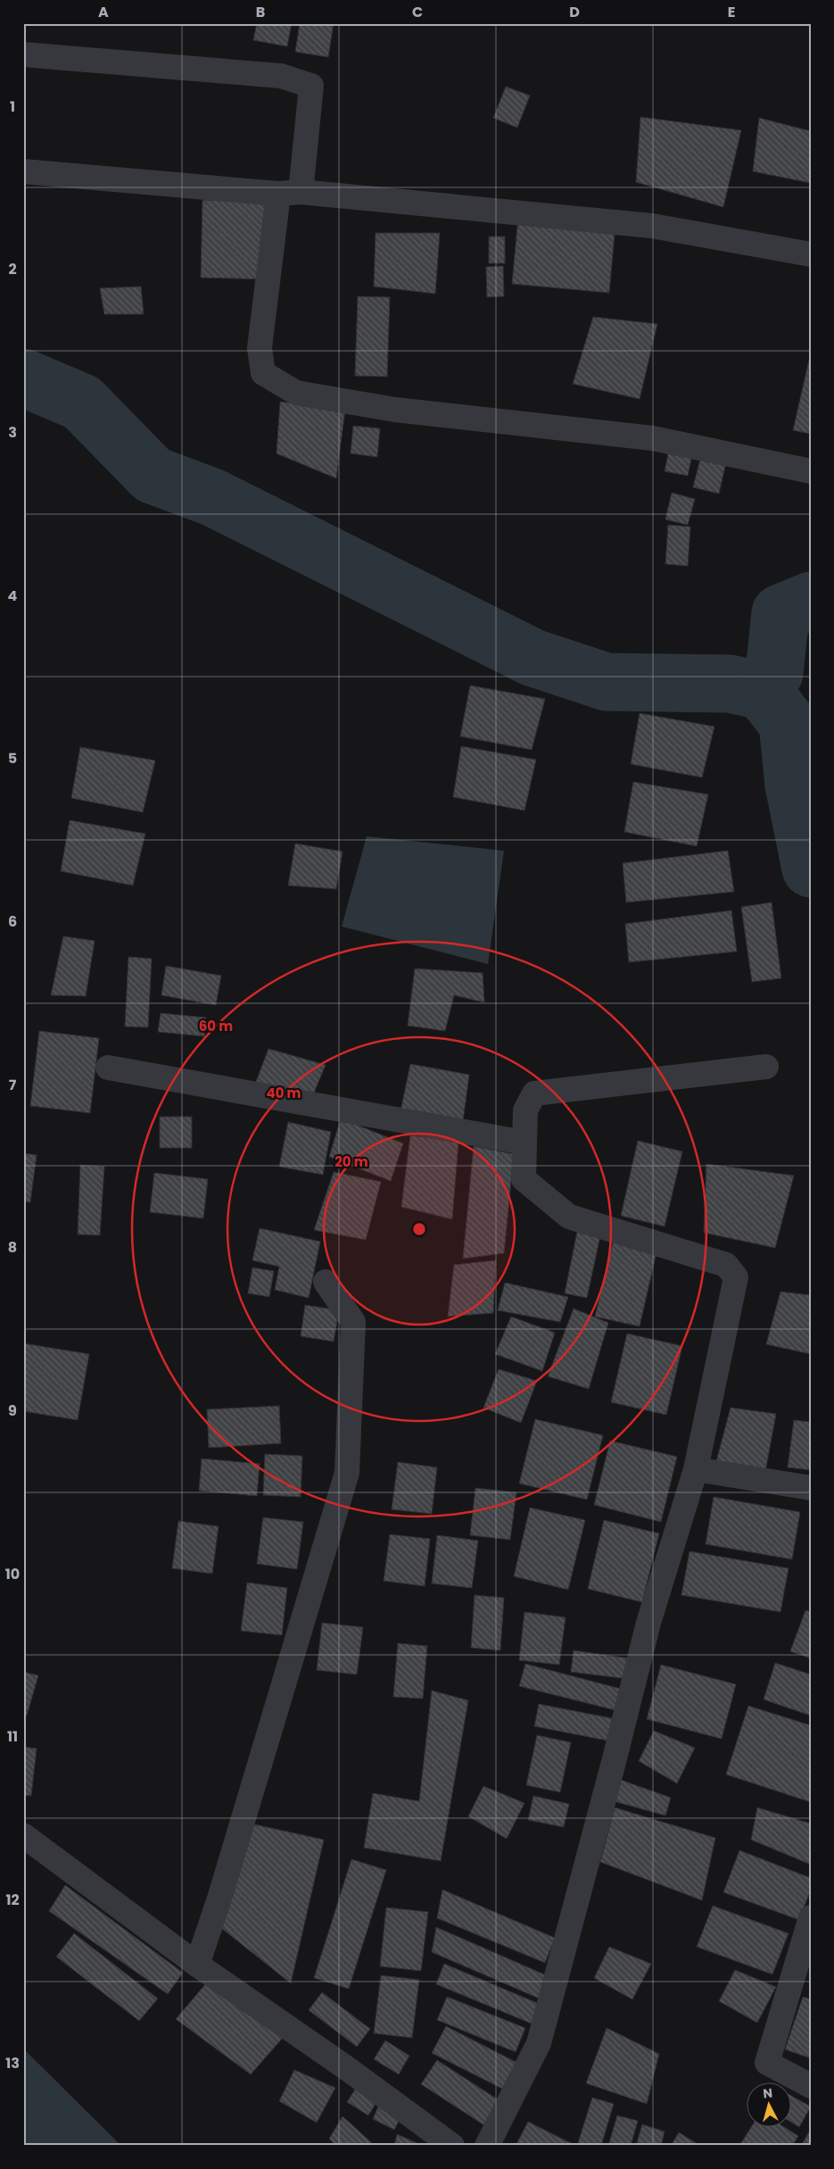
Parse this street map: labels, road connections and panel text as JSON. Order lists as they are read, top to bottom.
{
  "north": "top",
  "grid": {
    "columns": [
      "A",
      "B",
      "C",
      "D",
      "E"
    ],
    "rows": [
      "1",
      "2",
      "3",
      "4",
      "5",
      "6",
      "7",
      "8",
      "9",
      "10",
      "11",
      "12",
      "13"
    ]
  },
  "rings": ["60 m", "40 m", "20 m"]
}
